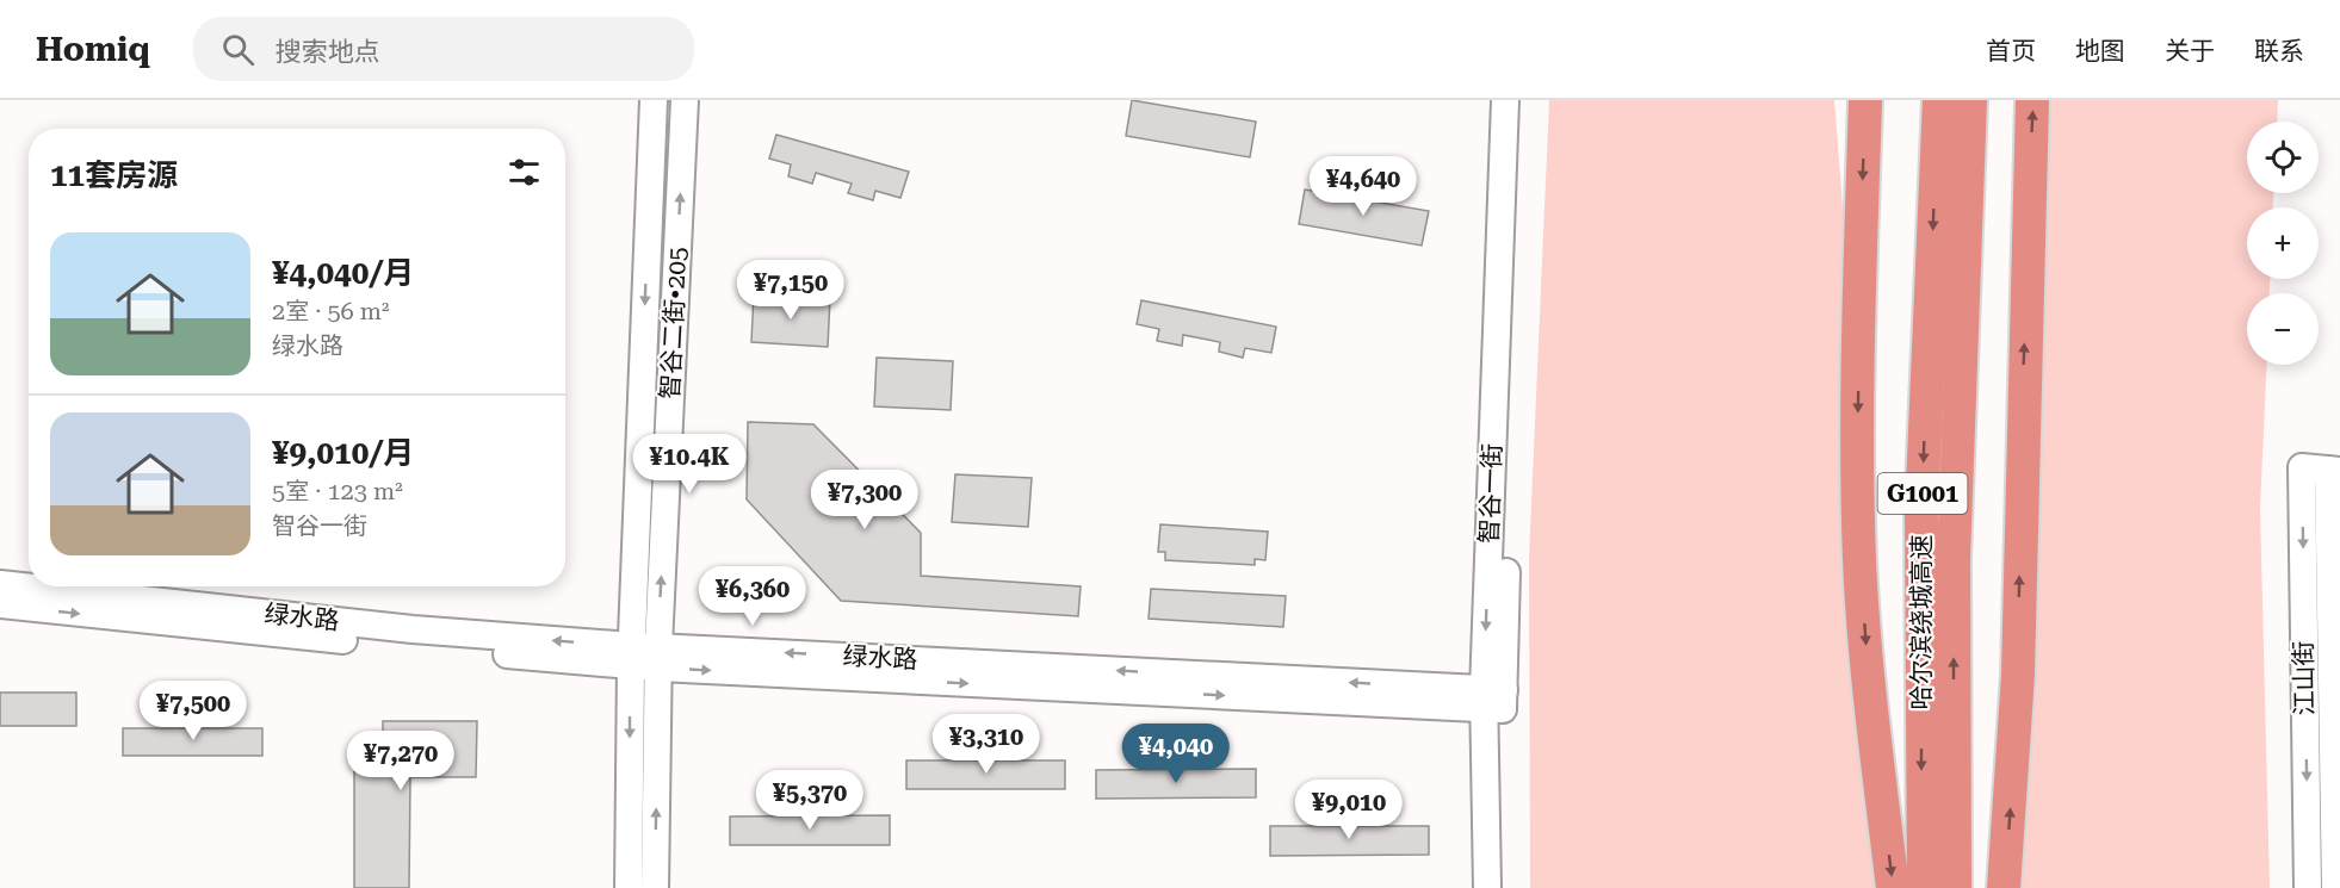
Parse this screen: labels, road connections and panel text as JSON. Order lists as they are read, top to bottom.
{
  "streets": {
    "highway": ["G1001", "哈尔滨绕城高速"],
    "main road": [
      "智谷二街•205",
      "智谷一街",
      "绿水路",
      "江山街"
    ]
  },
  "crossings": [
    ["智谷二街•205", "绿水路"],
    ["智谷一街", "绿水路"]
  ],
  "page": {
    "header": "Homiq",
    "search": "搜索地点",
    "nav": [
      "首页",
      "地图",
      "关于",
      "联系"
    ],
    "map_buttons": ["+", "−"],
    "heading": "11套房源",
    "price": [
      "¥4,640",
      "¥7,150",
      "¥10.4K",
      "¥7,300",
      "¥6,360",
      "¥7,500",
      "¥3,310",
      "¥4,040",
      "¥7,270",
      "¥5,370",
      "¥9,010"
    ],
    "list": [
      {
        "name": "¥4,040/月",
        "note": "2室 · 56 m² · 绿水路"
      },
      {
        "name": "¥9,010/月",
        "note": "5室 · 123 m² · 智谷一街"
      }
    ]
  }
}
